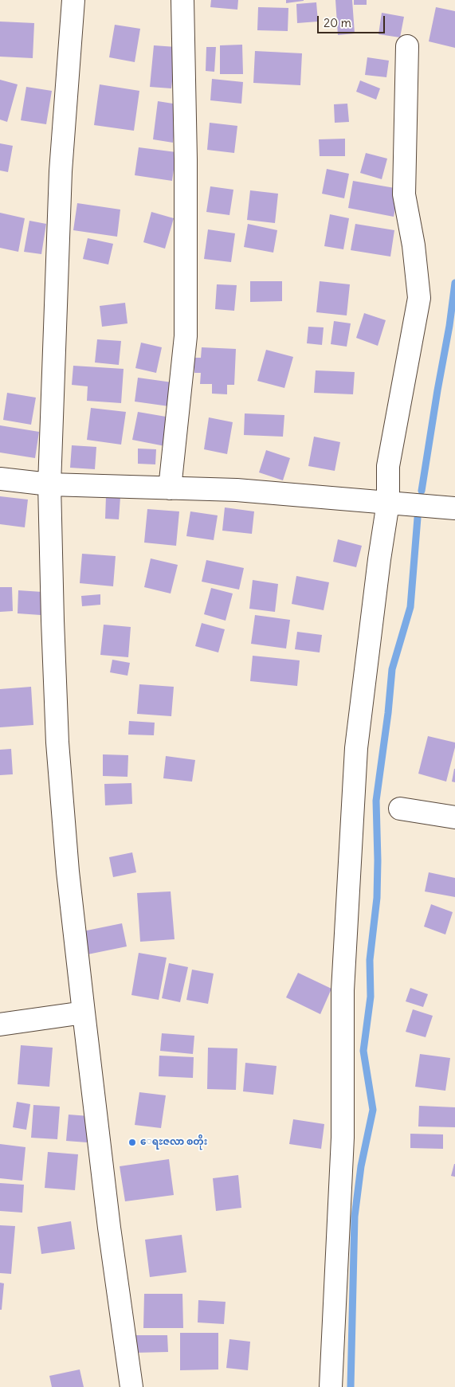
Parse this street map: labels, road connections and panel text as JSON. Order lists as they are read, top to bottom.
{
  "places": ["ေရႊဇလာ စတိုး"],
  "scale_bar": "20 m"
}
